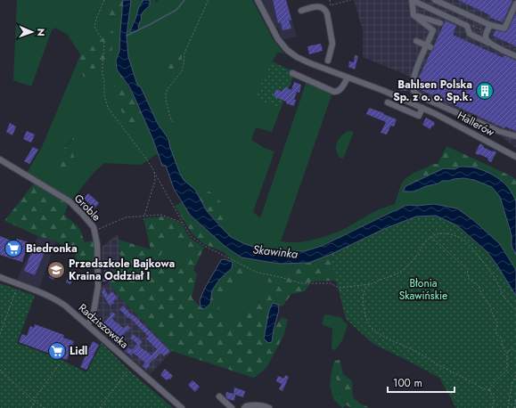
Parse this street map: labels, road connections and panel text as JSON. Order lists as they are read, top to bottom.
{
  "streets": {
    "street": ["Hallerów", "Groble", "Radziszowska"]
  },
  "crossings": [
    ["Groble", "Radziszowska"]
  ],
  "water": ["Skawinka"],
  "parks": ["Błonia Skawińskie"],
  "places": {
    "building": ["Bahlsen Polska Sp. z o. o. Sp.k."],
    "supermarket": ["Biedronka", "Lidl"],
    "school or university": ["Przedszkole Bajkowa Kraina Oddział I"]
  },
  "scale_bar": "100 m",
  "north": "right"
}
